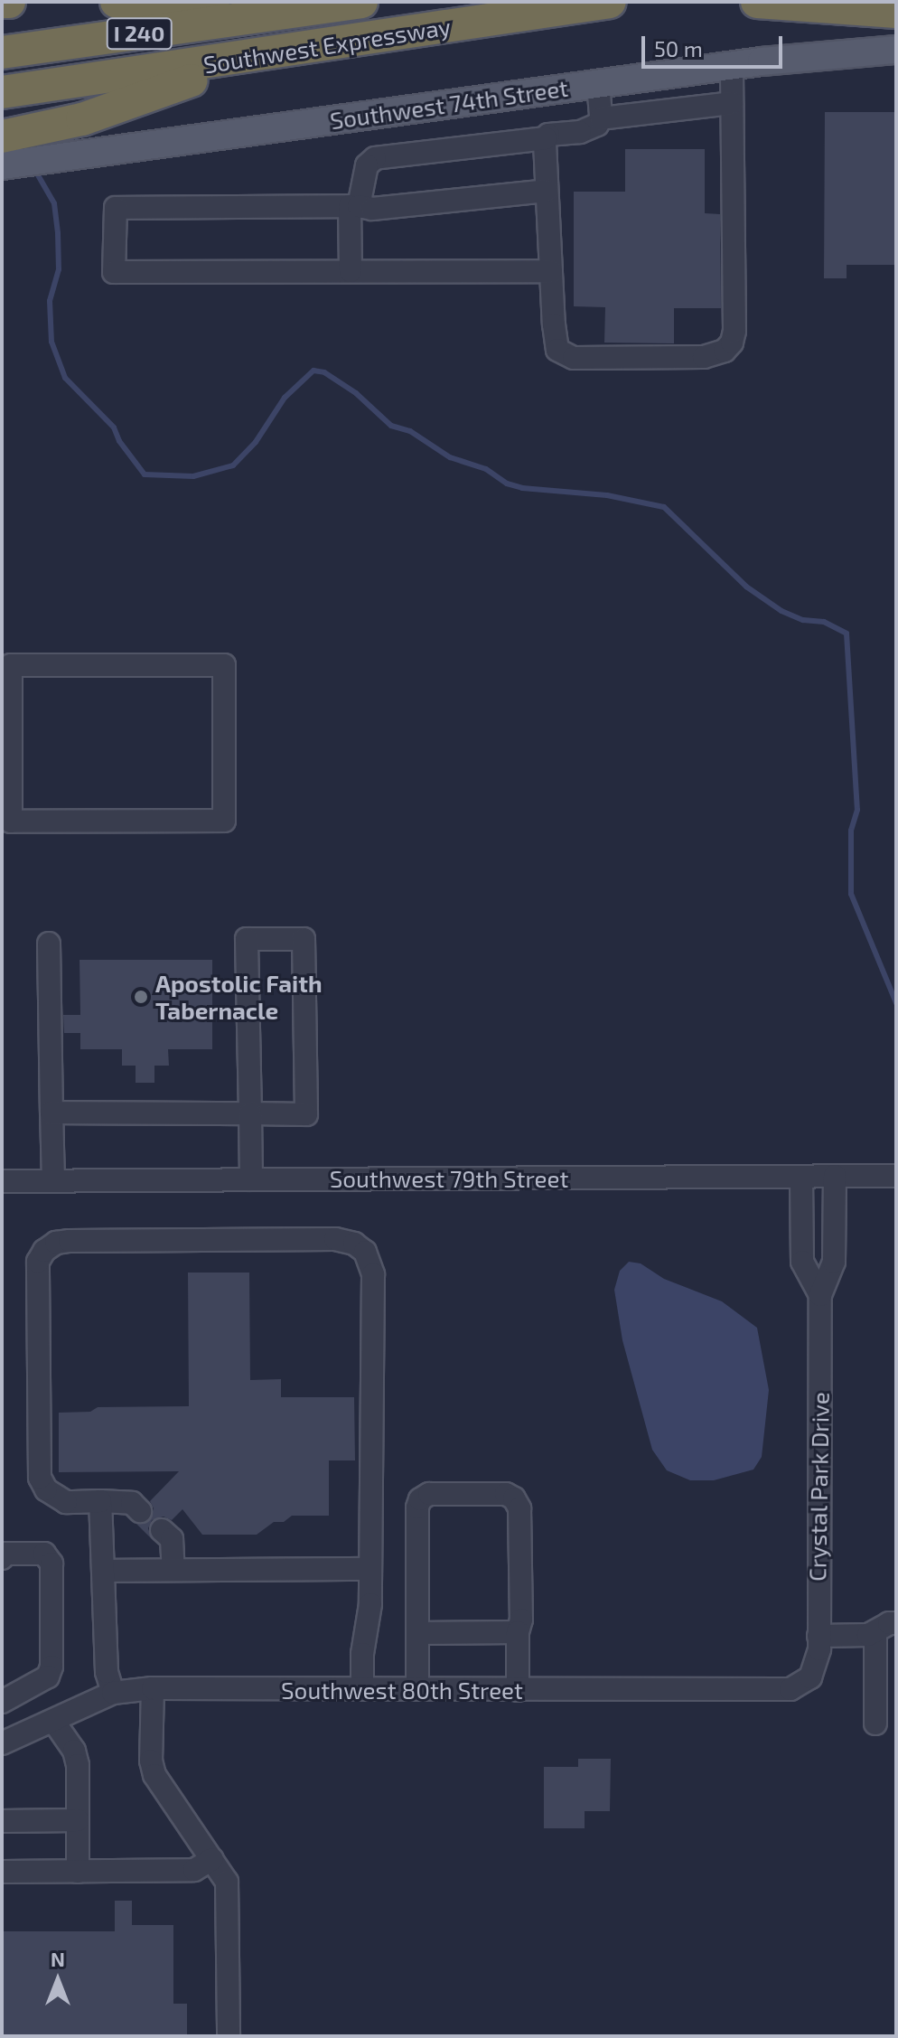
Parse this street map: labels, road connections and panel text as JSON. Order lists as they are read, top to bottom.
{
  "streets": {
    "highway": ["I 240", "Southwest Expressway"],
    "main road": ["Southwest 74th Street"],
    "street": ["Southwest 79th Street", "Crystal Park Drive", "Southwest 80th Street"]
  },
  "crossings": [
    ["Southwest 79th Street", "Crystal Park Drive"],
    ["Crystal Park Drive", "Southwest 80th Street"]
  ],
  "places": ["Apostolic Faith Tabernacle"],
  "scale_bar": "50 m",
  "north": "top"
}
